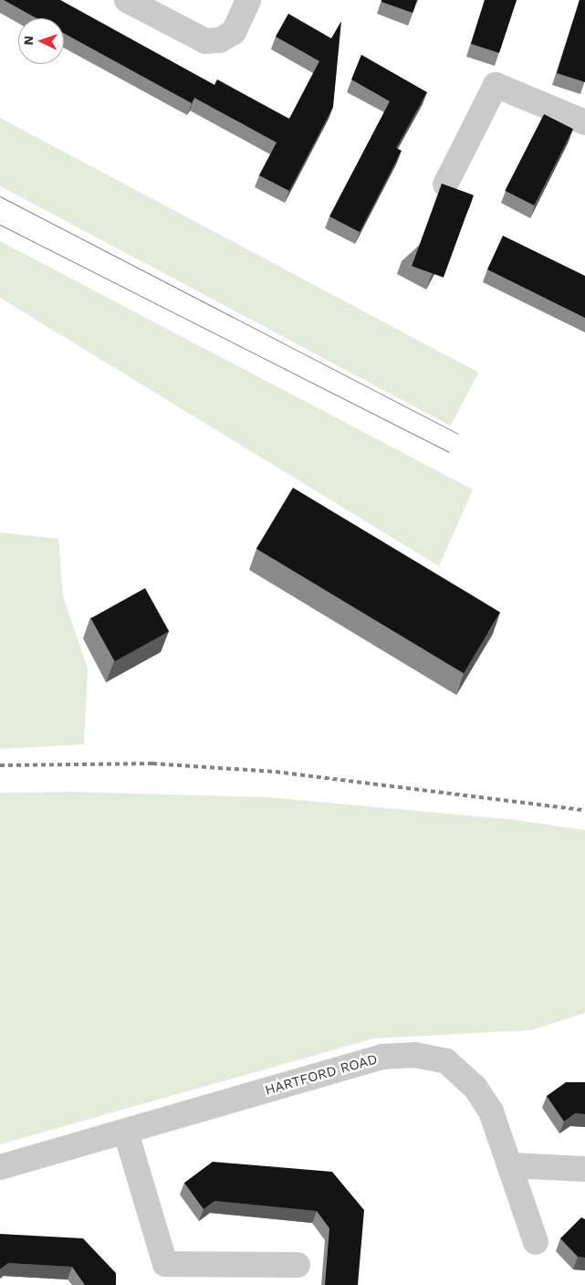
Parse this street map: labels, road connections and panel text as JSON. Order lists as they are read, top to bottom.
{
  "streets": {
    "street": ["HARTFORD ROAD"]
  },
  "north": "left"
}
